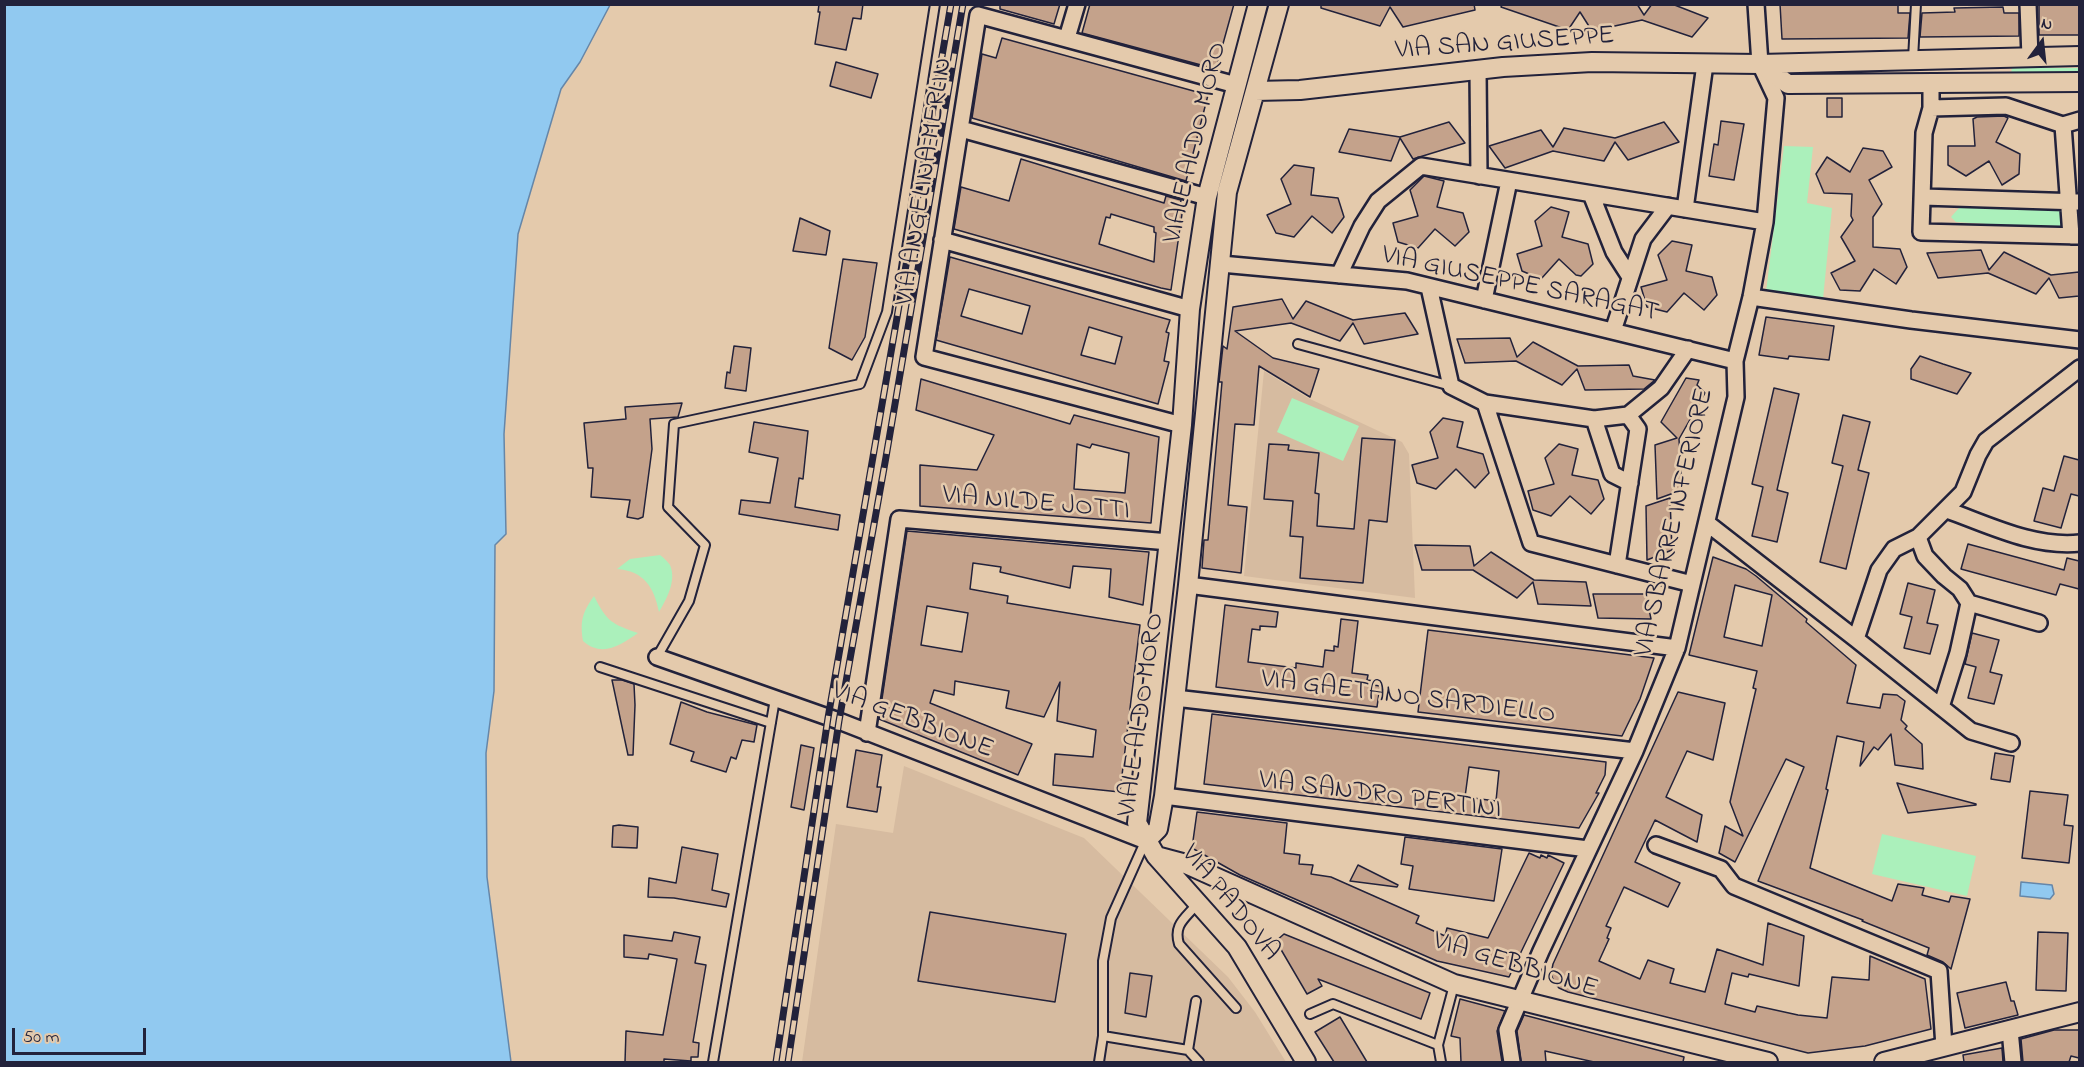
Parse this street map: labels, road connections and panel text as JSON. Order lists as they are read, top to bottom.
{
  "streets": {
    "street": [
      "VIA SAN GIUSEPPE",
      "VIALE ALDO MORO",
      "VIA ANGELINA MERLIN",
      "VIA GIUSEPPE SARAGAT",
      "VIA NILDE JOTTI",
      "VIA SBARRE INFERIORE",
      "VIA GAETANO SARDIELLO",
      "VIA GEBBIONE",
      "VIA SANDRO PERTINI",
      "VIA PADOVA"
    ]
  },
  "crossings": [
    ["VIA SAN GIUSEPPE", "VIALE ALDO MORO"],
    ["VIA SAN GIUSEPPE", "VIA SBARRE INFERIORE"],
    ["VIALE ALDO MORO", "VIA ANGELINA MERLIN"],
    ["VIALE ALDO MORO", "VIA GIUSEPPE SARAGAT"],
    ["VIALE ALDO MORO", "VIA NILDE JOTTI"],
    ["VIALE ALDO MORO", "VIA GAETANO SARDIELLO"],
    ["VIALE ALDO MORO", "VIA GEBBIONE"],
    ["VIALE ALDO MORO", "VIA SANDRO PERTINI"],
    ["VIALE ALDO MORO", "VIA PADOVA"],
    ["VIA GIUSEPPE SARAGAT", "VIA SBARRE INFERIORE"],
    ["VIA NILDE JOTTI", "VIA GEBBIONE"],
    ["VIA SBARRE INFERIORE", "VIA GAETANO SARDIELLO"],
    ["VIA SBARRE INFERIORE", "VIA GEBBIONE"],
    ["VIA SBARRE INFERIORE", "VIA SANDRO PERTINI"],
    ["VIA GEBBIONE", "VIA PADOVA"]
  ],
  "scale_bar": "50 m",
  "north": "top"
}
